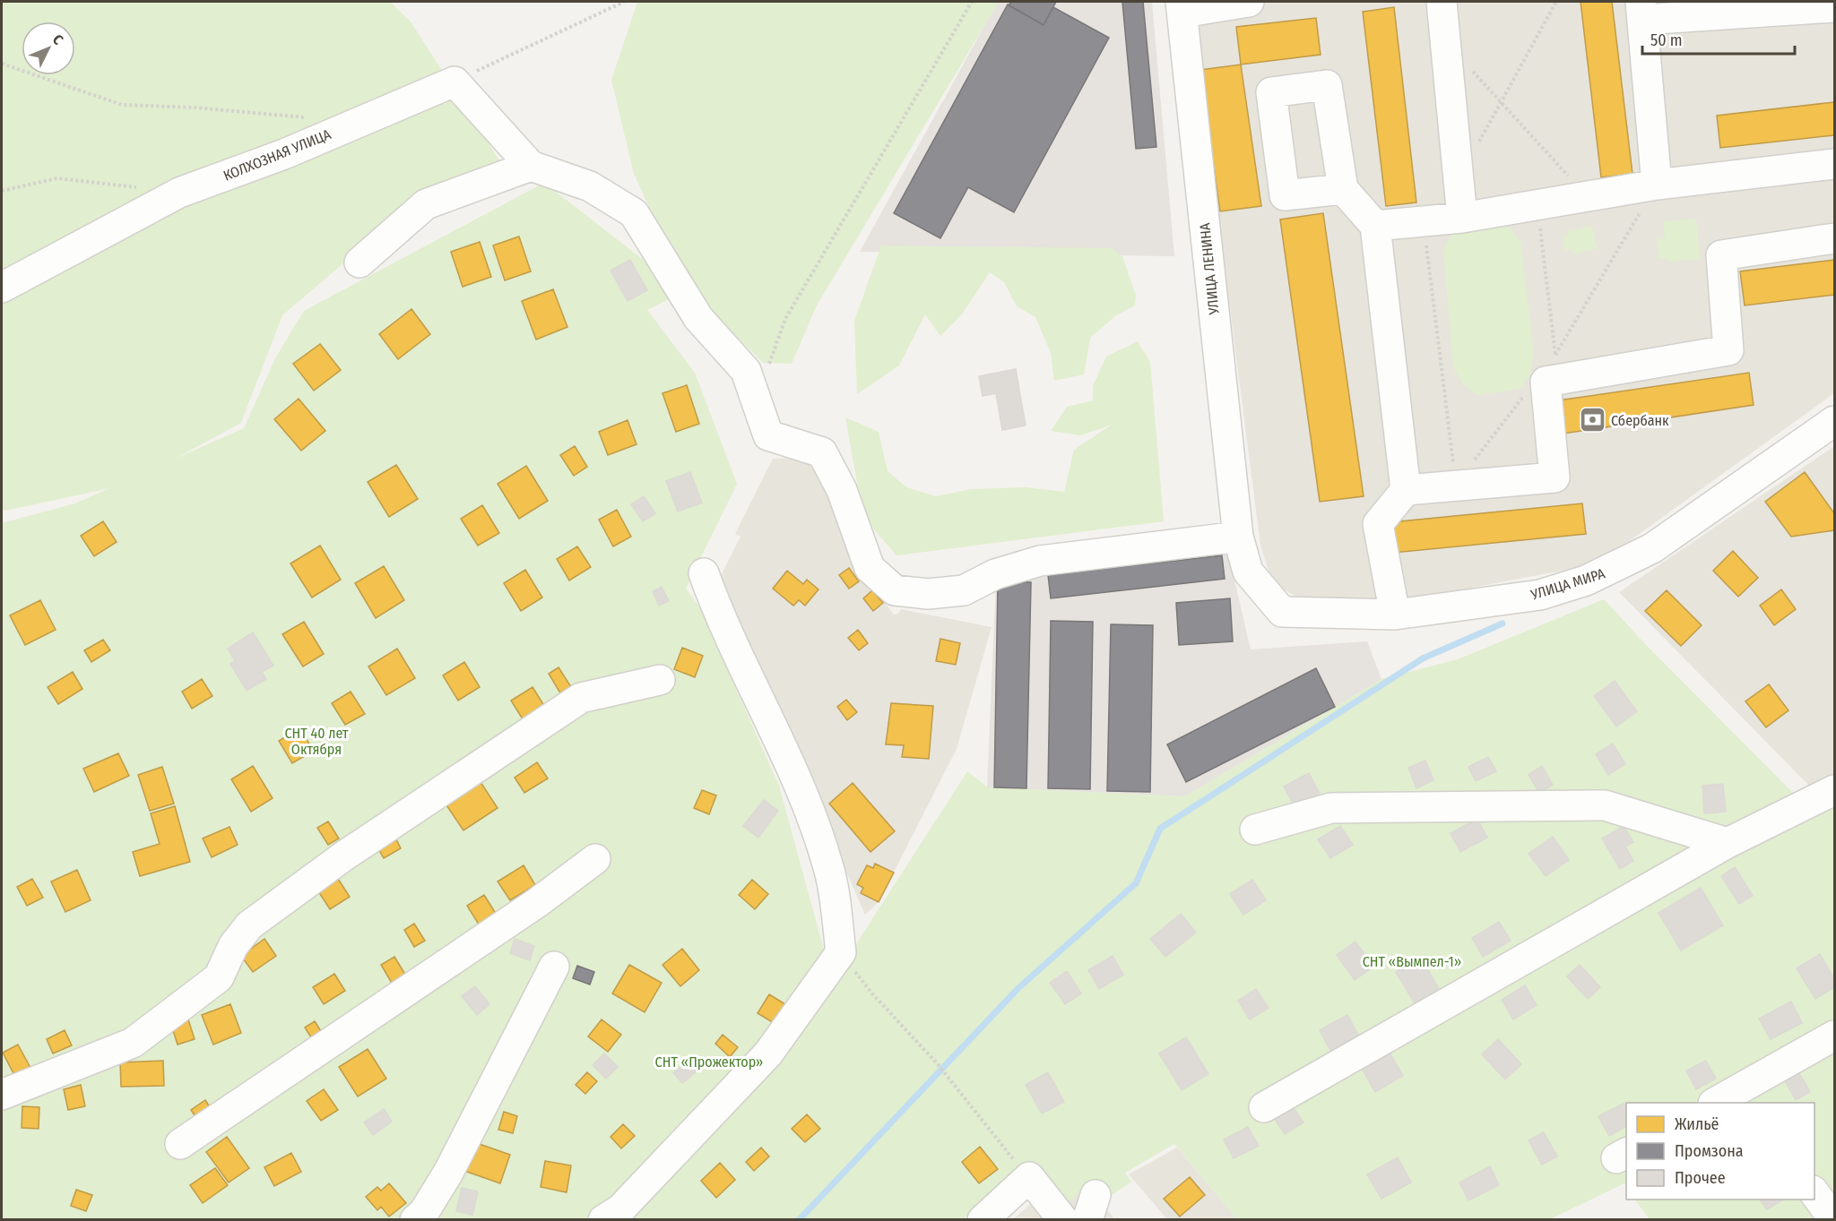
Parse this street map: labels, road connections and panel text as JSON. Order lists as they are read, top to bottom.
{
  "streets": {
    "street": ["КОЛХОЗНАЯ УЛИЦА", "УЛИЦА ЛЕНИНА", "УЛИЦА МИРА"]
  },
  "crossings": [
    ["УЛИЦА ЛЕНИНА", "УЛИЦА МИРА"]
  ],
  "parks": ["СНТ 40 лет Октября", "СНТ «Вымпел-1»", "СНТ «Прожектор»"],
  "places": {
    "bank": ["Сбербанк"]
  },
  "legend": ["Жильё", "Промзона", "Прочее"],
  "scale_bar": "50 m",
  "north": "top right"
}
